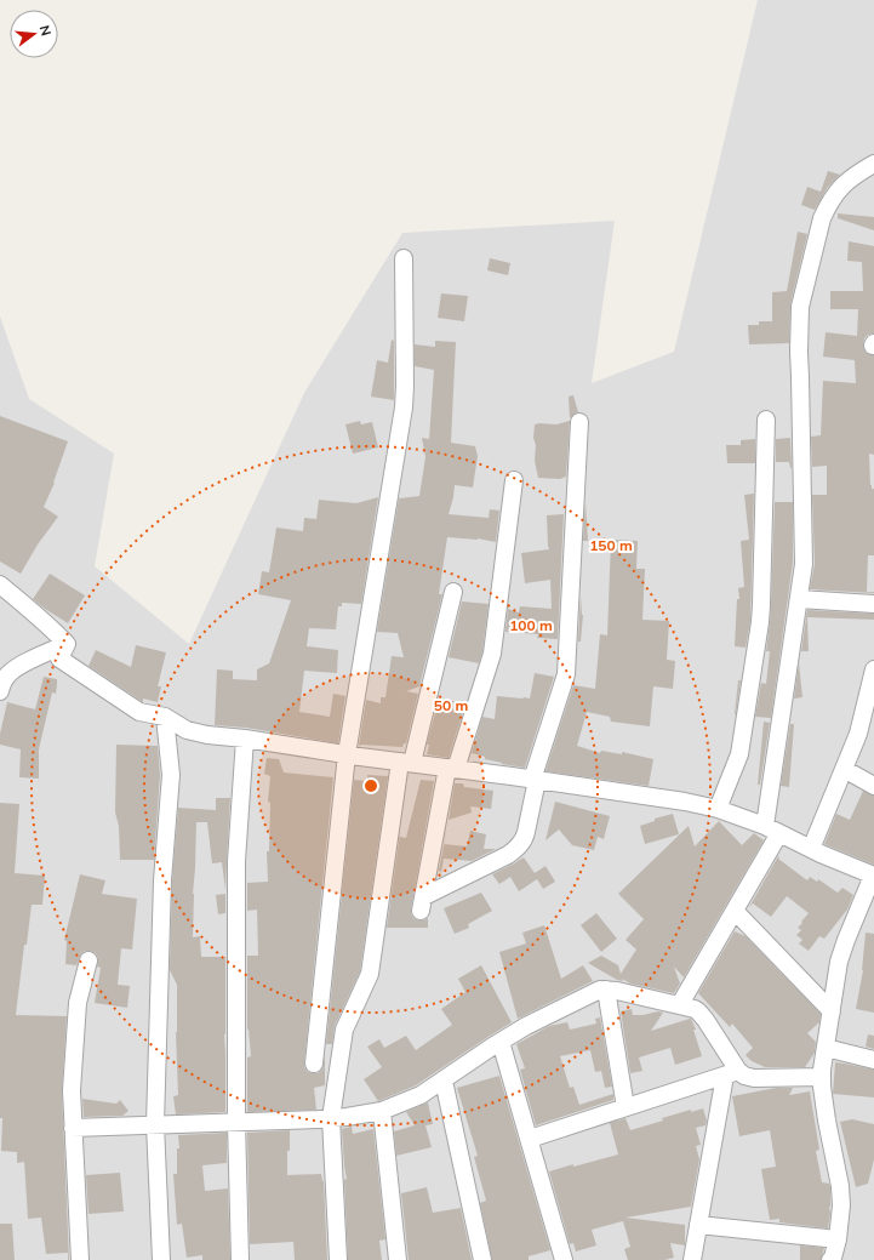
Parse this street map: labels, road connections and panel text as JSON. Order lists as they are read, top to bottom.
{
  "north": "right",
  "rings": ["150 m", "100 m", "50 m"]
}
